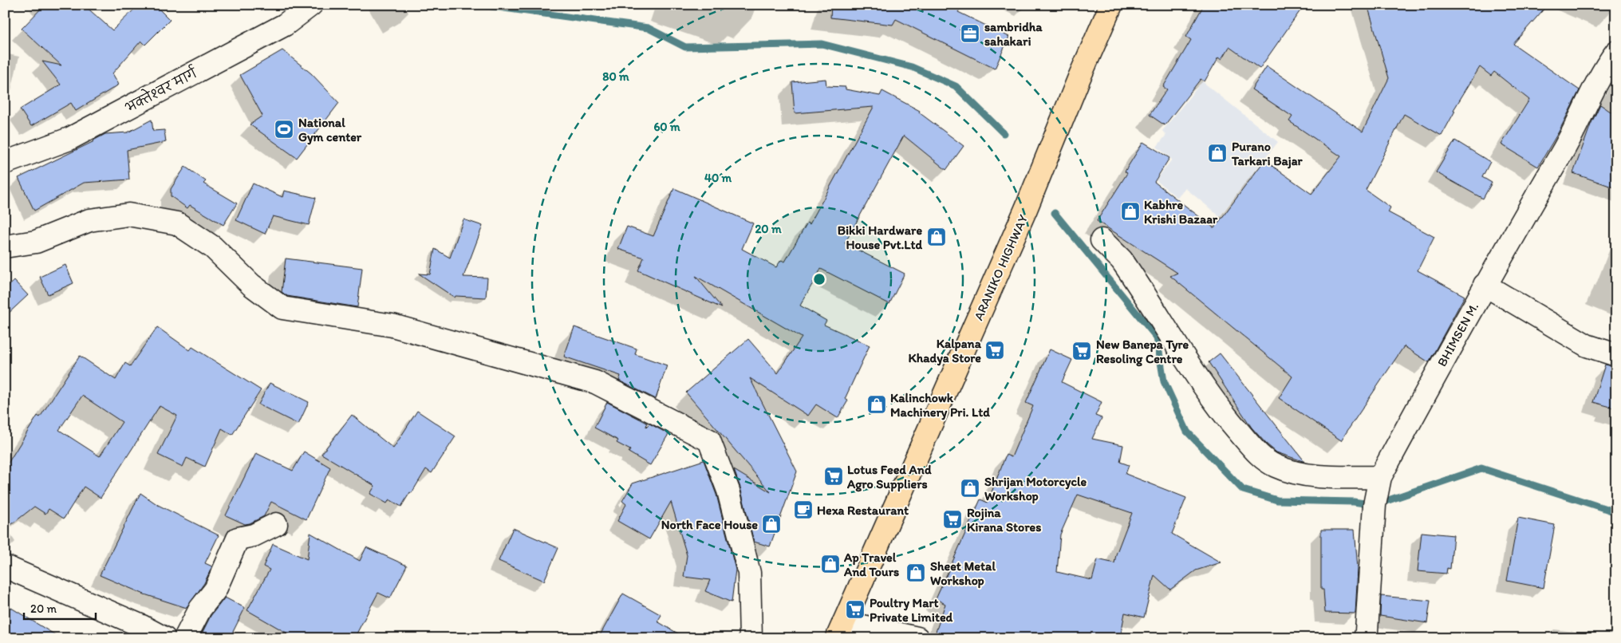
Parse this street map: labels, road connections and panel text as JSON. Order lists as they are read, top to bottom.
{
  "streets": {
    "highway": ["ARANIKO HIGHWAY"],
    "street": ["भक्तेश्वर मार्ग", "BHIMSEN M."]
  },
  "places": {
    "office": ["sambridha sahakari"],
    "sports": ["National Gym center"],
    "shop": [
      "Purano Tarkari Bajar",
      "Kabhre Krishi Bazaar",
      "Bikki Hardware House Pvt.Ltd",
      "Kalinchowk Machinery Pri. Ltd",
      "Shrijan Motorcycle Workshop",
      "North Face House",
      "Ap Travel And Tours",
      "Sheet Metal Workshop"
    ],
    "supermarket": [
      "Kalpana Khadya Store",
      "New Banepa Tyre Resoling Centre",
      "Lotus Feed And Agro Suppliers",
      "Rojina Kirana Stores",
      "Poultry Mart Private Limited"
    ],
    "cafe": ["Hexa Restaurant"]
  },
  "scale_bar": "20 m",
  "rings": [
    "80 m",
    "60 m",
    "40 m",
    "20 m"
  ]
}
